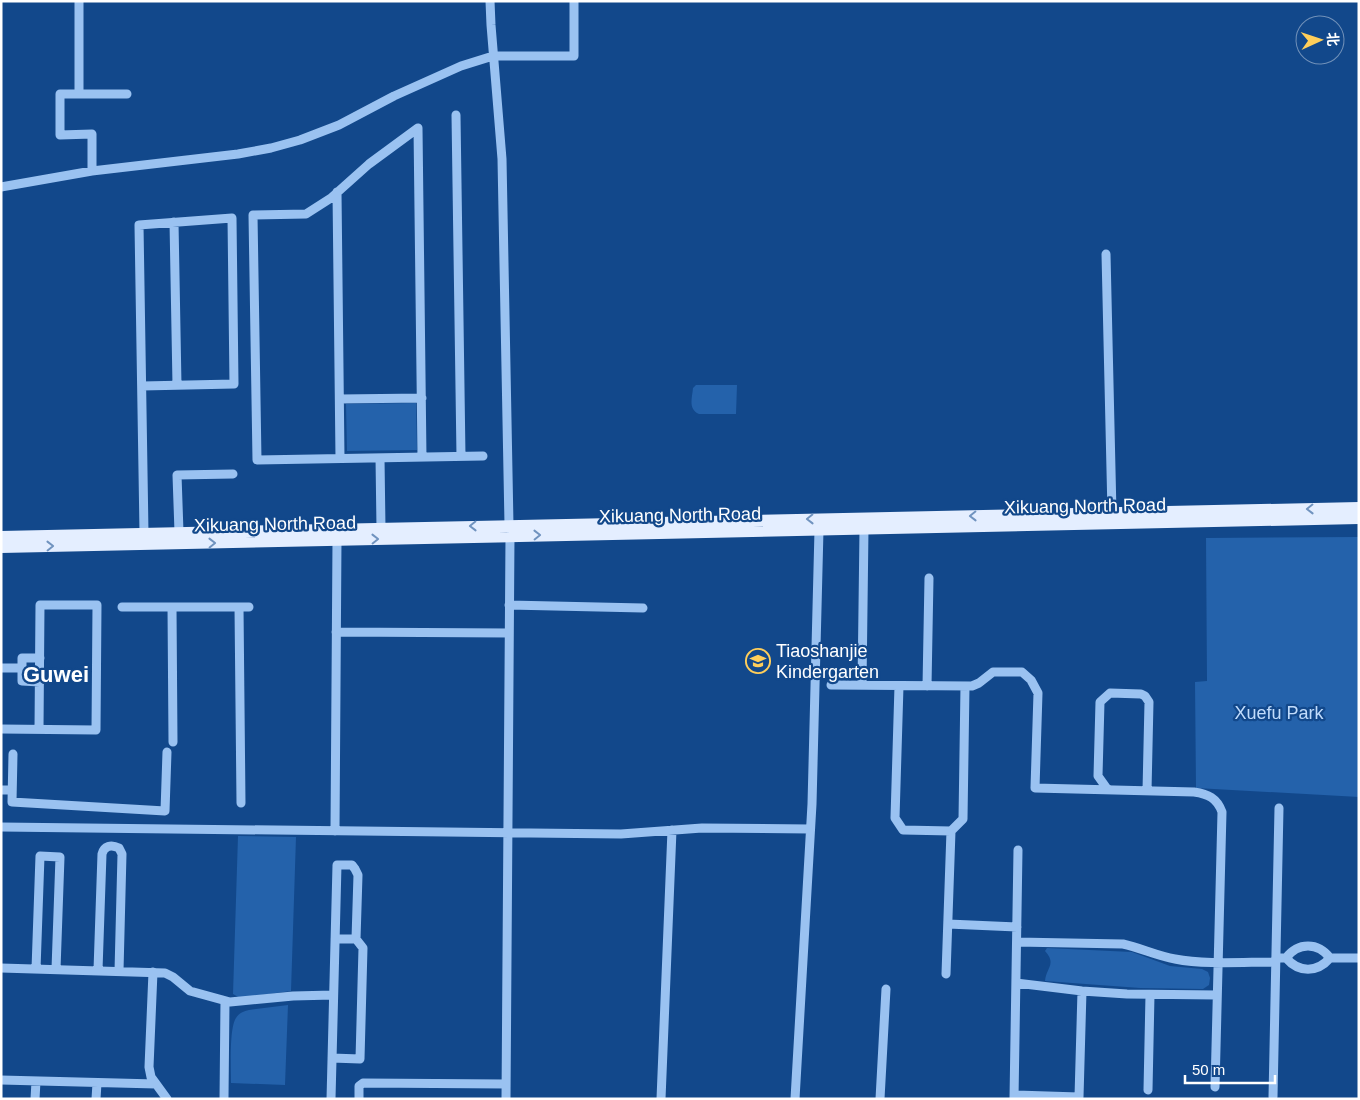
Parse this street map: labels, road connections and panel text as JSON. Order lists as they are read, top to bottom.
{
  "streets": {
    "main road": ["Xikuang North Road"]
  },
  "districts": ["Guwei"],
  "parks": ["Xuefu Park"],
  "places": {
    "school or university": ["Tiaoshanjie Kindergarten"]
  },
  "scale_bar": "50 m",
  "north": "right"
}
